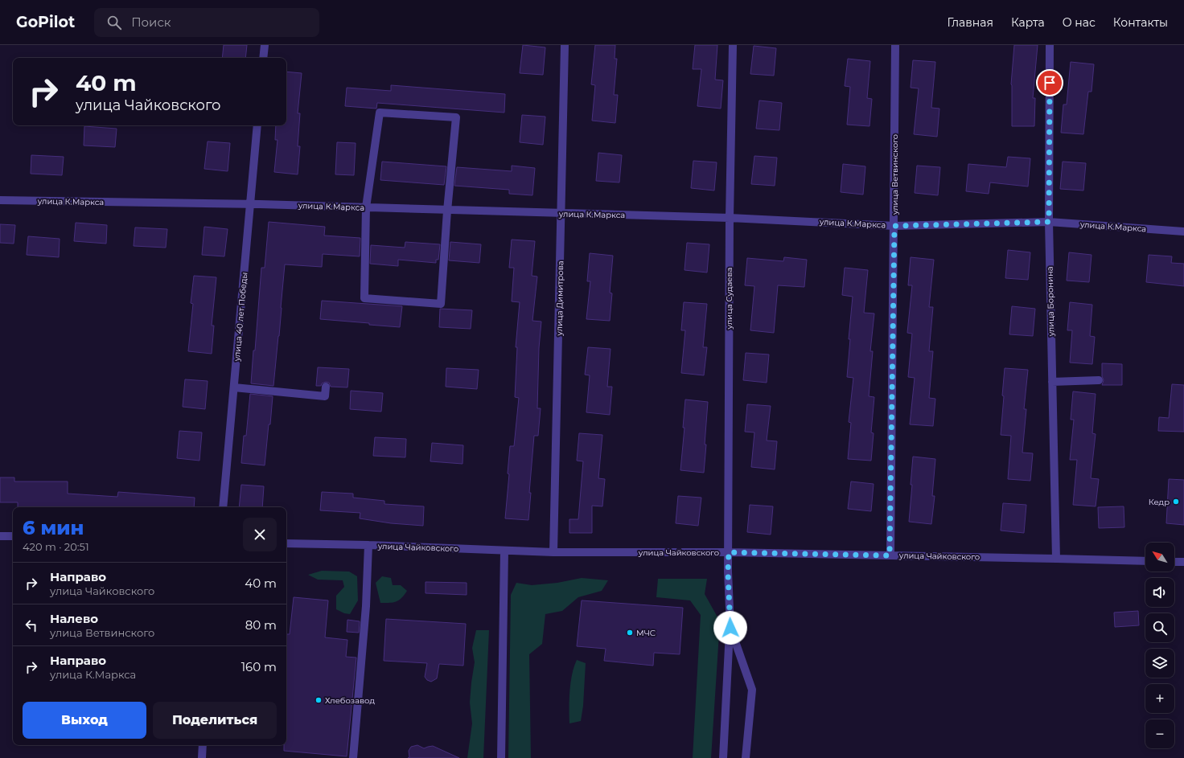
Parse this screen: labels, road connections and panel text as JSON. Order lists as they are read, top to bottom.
{
  "streets": {
    "street": [
      "улица Ветвинского",
      "улица К.Маркса",
      "улица Димитрова",
      "улица Судаева",
      "улица Боронина",
      "улица 40 лет Победы",
      "улица Чайковского"
    ]
  },
  "crossings": [
    ["улица Ветвинского", "улица К.Маркса"],
    ["улица Ветвинского", "улица Чайковского"],
    ["улица К.Маркса", "улица Димитрова"],
    ["улица К.Маркса", "улица Судаева"],
    ["улица К.Маркса", "улица Боронина"],
    ["улица К.Маркса", "улица 40 лет Победы"],
    ["улица Димитрова", "улица Чайковского"],
    ["улица Судаева", "улица Чайковского"],
    ["улица Боронина", "улица Чайковского"]
  ],
  "places": ["Кедр", "МЧС", "Хлебозавод"],
  "north": "top left",
  "page": {
    "header": "GoPilot",
    "search": "Поиск",
    "nav": [
      "Главная",
      "Карта",
      "О нас",
      "Контакты"
    ],
    "turn": ["40 m", "улица Чайковского"],
    "heading": ["6 мин", "420 m · 20:51"],
    "map_buttons": ["+", "−"],
    "list": [
      {
        "name": "Направо",
        "note": "улица Чайковского",
        "value": "40 m"
      },
      {
        "name": "Налево",
        "note": "улица Ветвинского",
        "value": "80 m"
      },
      {
        "name": "Направо",
        "note": "улица К.Маркса",
        "value": "160 m"
      }
    ],
    "buttons": ["Выход", "Поделиться"]
  }
}
